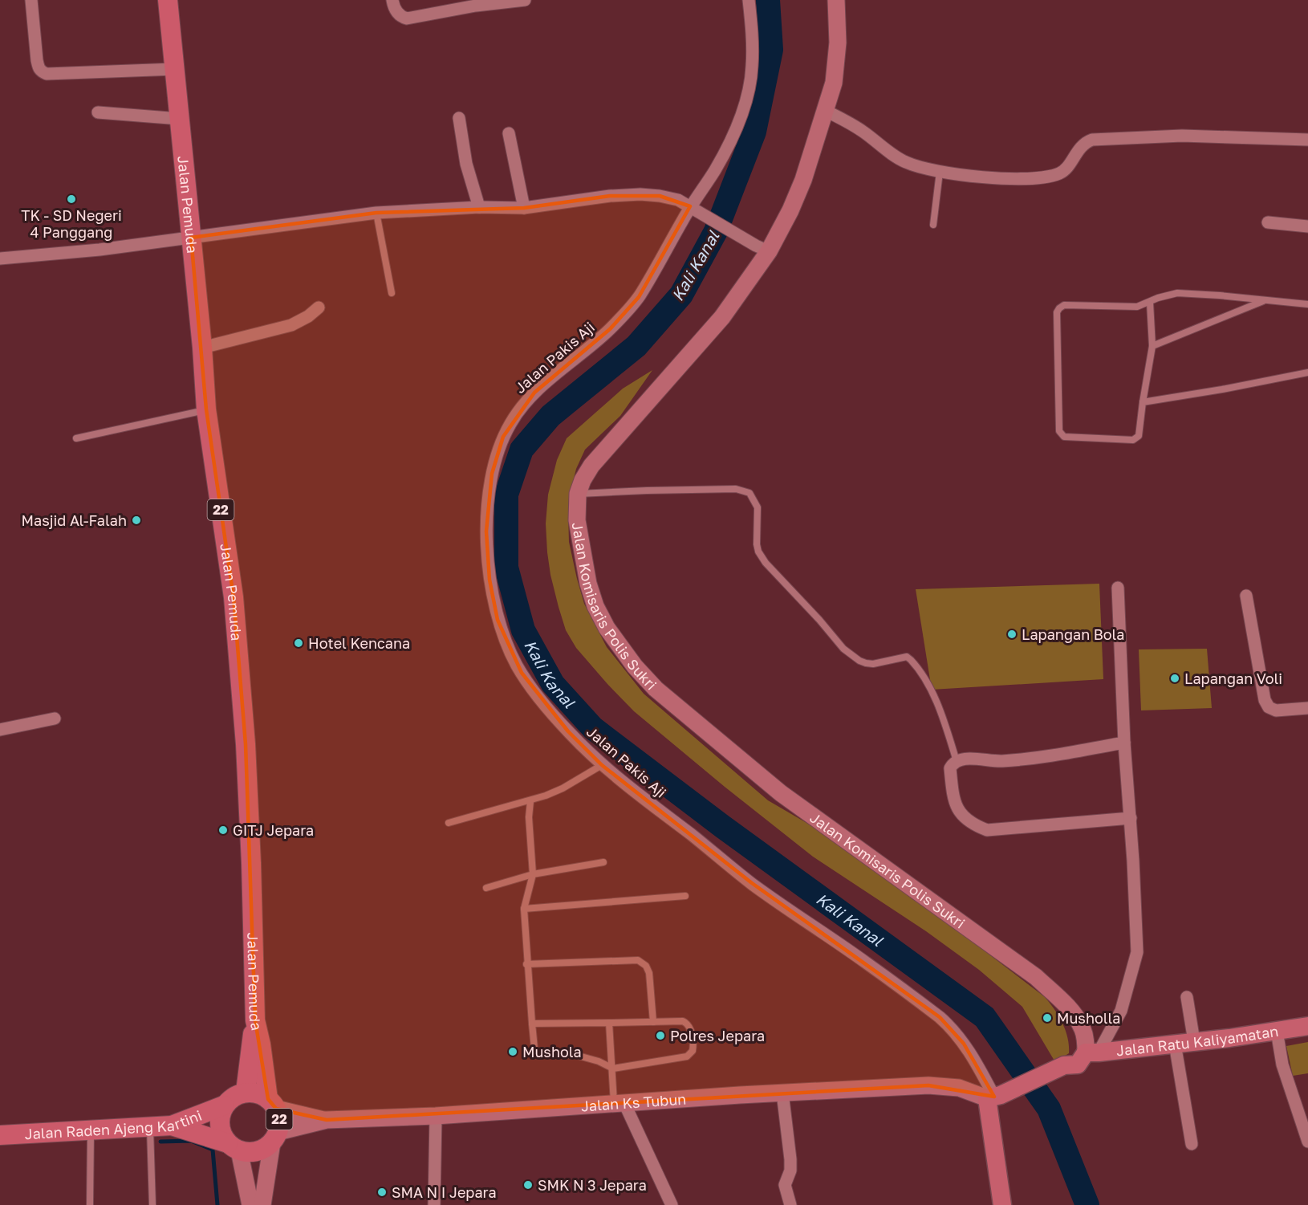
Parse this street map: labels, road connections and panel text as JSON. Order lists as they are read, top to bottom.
{
  "streets": {
    "highway": ["Jalan Pemuda", "22", "Jalan Raden Ajeng Kartini"],
    "main road": ["Jalan Komisaris Polis Sukri", "Jalan Ratu Kaliyamatan", "Jalan Ks Tubun"],
    "street": ["Jalan Pakis Aji"]
  },
  "crossings": [
    ["Jalan Pemuda", "22"],
    ["Jalan Pemuda", "Jalan Ks Tubun"],
    ["Jalan Pemuda", "Jalan Raden Ajeng Kartini"],
    ["Jalan Pakis Aji", "Jalan Ks Tubun"],
    ["22", "Jalan Ks Tubun"],
    ["22", "Jalan Raden Ajeng Kartini"],
    ["Jalan Komisaris Polis Sukri", "Jalan Ratu Kaliyamatan"],
    ["Jalan Ks Tubun", "Jalan Raden Ajeng Kartini"]
  ],
  "water": ["Kali Kanal"],
  "places": [
    "TK - SD Negeri 4 Panggang",
    "Masjid Al-Falah",
    "Lapangan Bola",
    "Hotel Kencana",
    "Lapangan Voli",
    "GITJ Jepara",
    "Musholla",
    "Polres Jepara",
    "Mushola",
    "SMK N 3 Jepara",
    "SMA N I Jepara"
  ]
}
